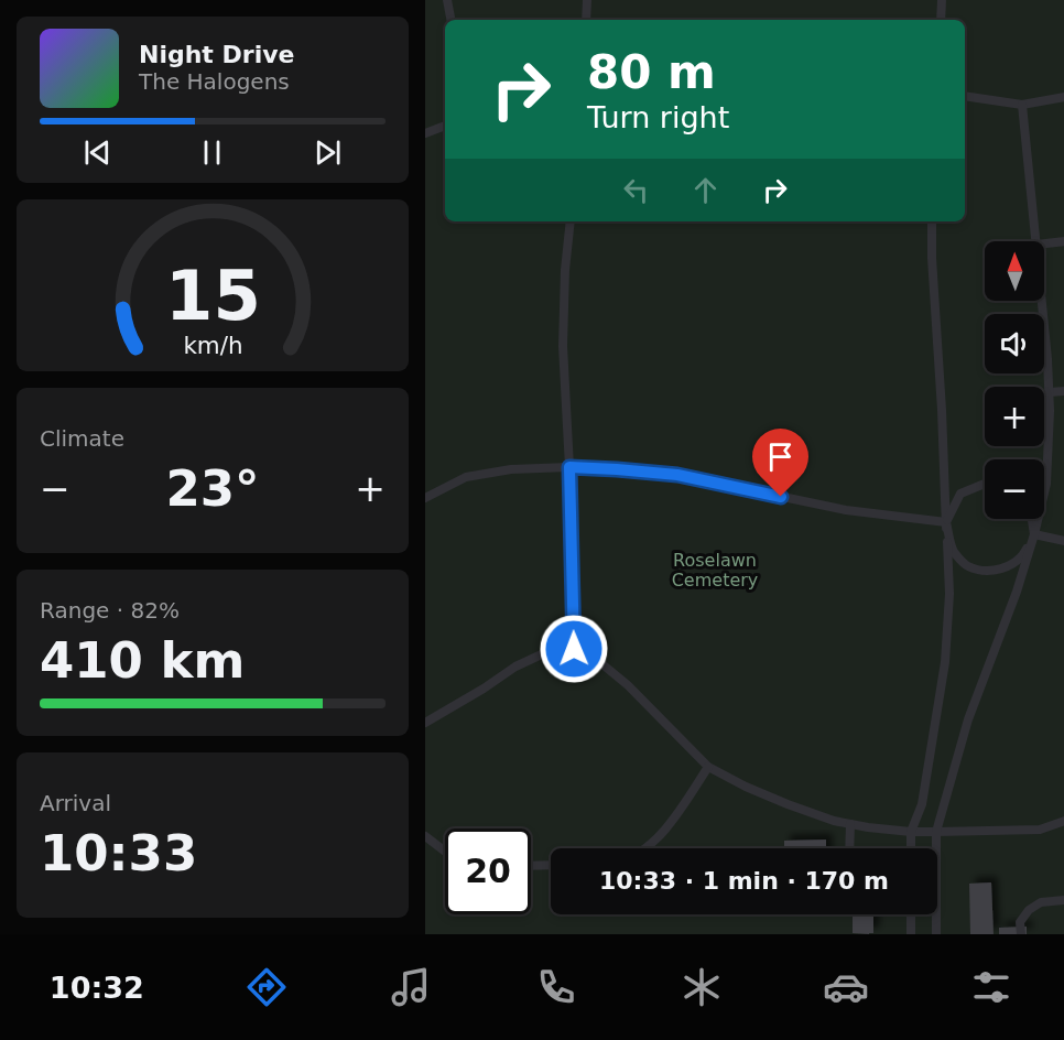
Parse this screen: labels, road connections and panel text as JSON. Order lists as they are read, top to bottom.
{
  "parks": ["Roselawn Cemetery"],
  "north": "top",
  "page": {
    "turn": ["80 m", "Turn right"],
    "song": ["Night Drive", "The Halogens"],
    "map_buttons": ["+", "−"],
    "tile": [
      "Climate",
      ["Range · 82%", "410 km"],
      ["Arrival", "10:33"]
    ],
    "heat": ["−", "23°", "+"],
    "limit": "20",
    "trip": "10:33 · 1 min · 170 m",
    "tabs": "10:32",
    "gauge": ["15", "km/h"]
  }
}
